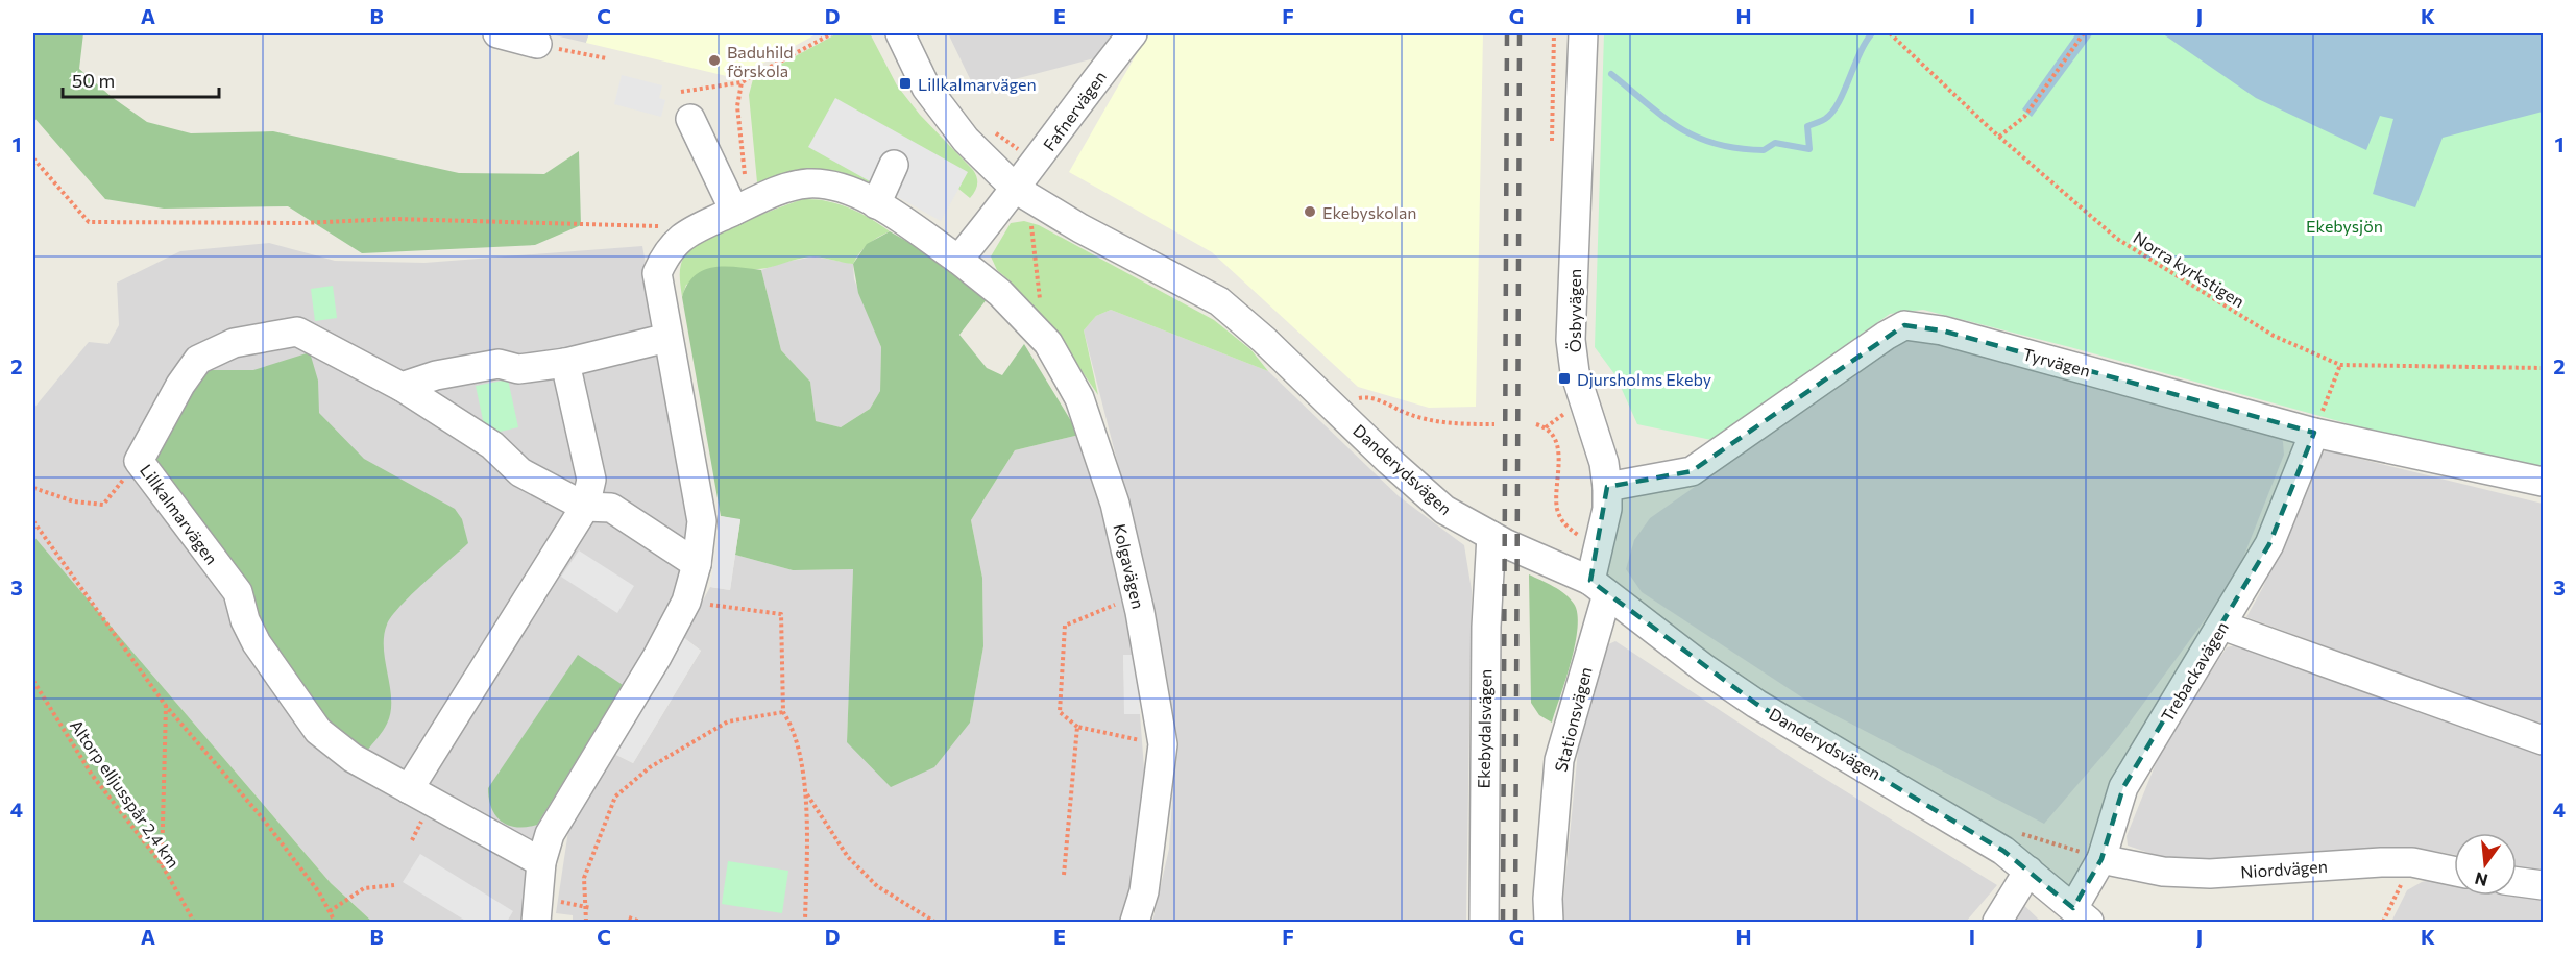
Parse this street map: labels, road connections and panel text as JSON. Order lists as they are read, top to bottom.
{
  "streets": {
    "street": [
      "Fafnervägen",
      "Ösbyvägen",
      "Tyrvägen",
      "Danderydsvägen",
      "Lillkalmarvägen",
      "Kolgavägen",
      "Trebackavägen",
      "Stationsvägen",
      "Ekebydalsvägen",
      "Niordvägen"
    ],
    "path": ["Norra kyrkstigen", "Altorp elljusspår 2,4 km"]
  },
  "crossings": [
    ["Fafnervägen", "Danderydsvägen"],
    ["Ösbyvägen", "Tyrvägen"],
    ["Ösbyvägen", "Danderydsvägen"],
    ["Ösbyvägen", "Stationsvägen"],
    ["Tyrvägen", "Trebackavägen"],
    ["Danderydsvägen", "Trebackavägen"],
    ["Danderydsvägen", "Stationsvägen"],
    ["Danderydsvägen", "Ekebydalsvägen"],
    ["Trebackavägen", "Niordvägen"]
  ],
  "parks": ["Ekebysjön"],
  "places": {
    "other": ["Baduhild förskola", "Ekebyskolan"],
    "transit": ["Lillkalmarvägen", "Djursholms Ekeby"]
  },
  "scale_bar": "50 m",
  "north": "bottom",
  "grid": {
    "columns": [
      "A",
      "B",
      "C",
      "D",
      "E",
      "F",
      "G",
      "H",
      "I",
      "J",
      "K"
    ],
    "rows": [
      "1",
      "2",
      "3",
      "4"
    ]
  }
}
